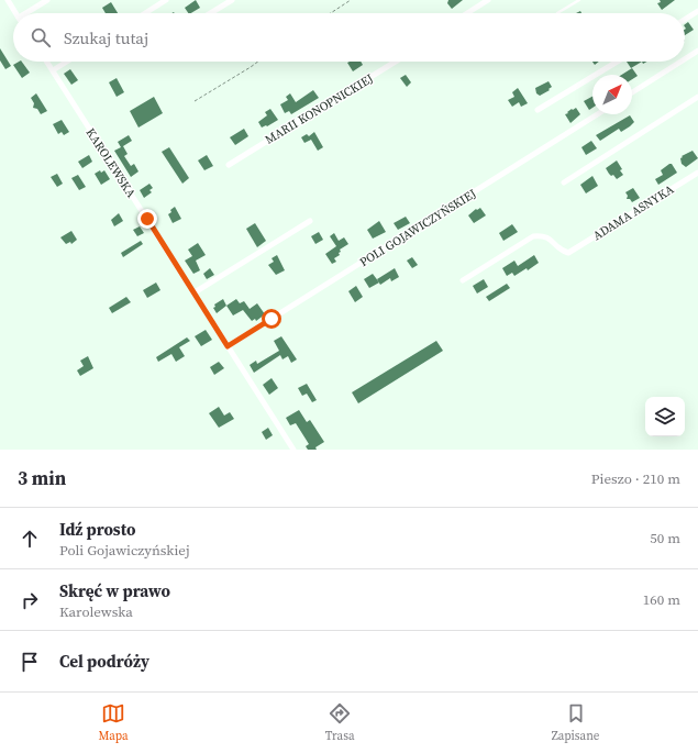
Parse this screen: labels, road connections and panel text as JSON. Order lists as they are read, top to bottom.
{
  "streets": {
    "street": [
      "MARII KONOPNICKIEJ",
      "KAROLEWSKA",
      "ADAMA ASNYKA",
      "POLI GOJAWICZYŃSKIEJ"
    ]
  },
  "crossings": [
    ["KAROLEWSKA", "POLI GOJAWICZYŃSKIEJ"]
  ],
  "north": "top right",
  "page": {
    "search": "Szukaj tutaj",
    "heading": ["3 min", "Pieszo · 210 m"],
    "list": [
      ["Idź prosto", "Poli Gojawiczyńskiej", "50 m"],
      ["Skręć w prawo", "Karolewska", "160 m"],
      "Cel podróży"
    ],
    "nav": ["Mapa", "Trasa", "Zapisane"]
  }
}
